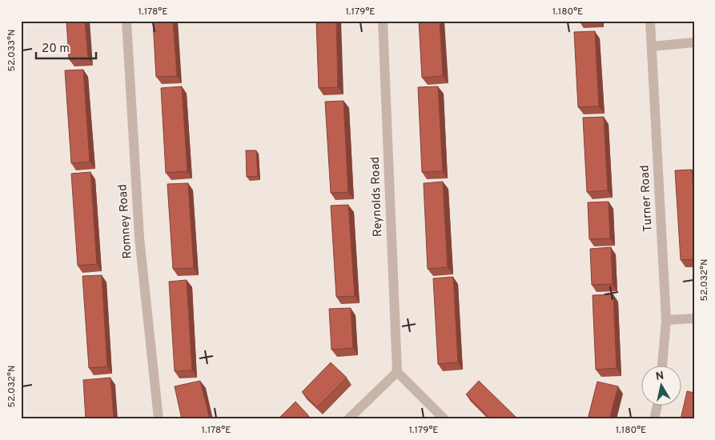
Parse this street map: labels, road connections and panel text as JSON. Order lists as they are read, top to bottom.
{
  "streets": {
    "street": ["Reynolds Road", "Turner Road", "Romney Road"]
  },
  "scale_bar": "20 m",
  "north": "top",
  "coordinates": [
    "1.178°E",
    "1.179°E",
    "1.180°E",
    "52.033°N",
    "52.032°N"
  ]
}
